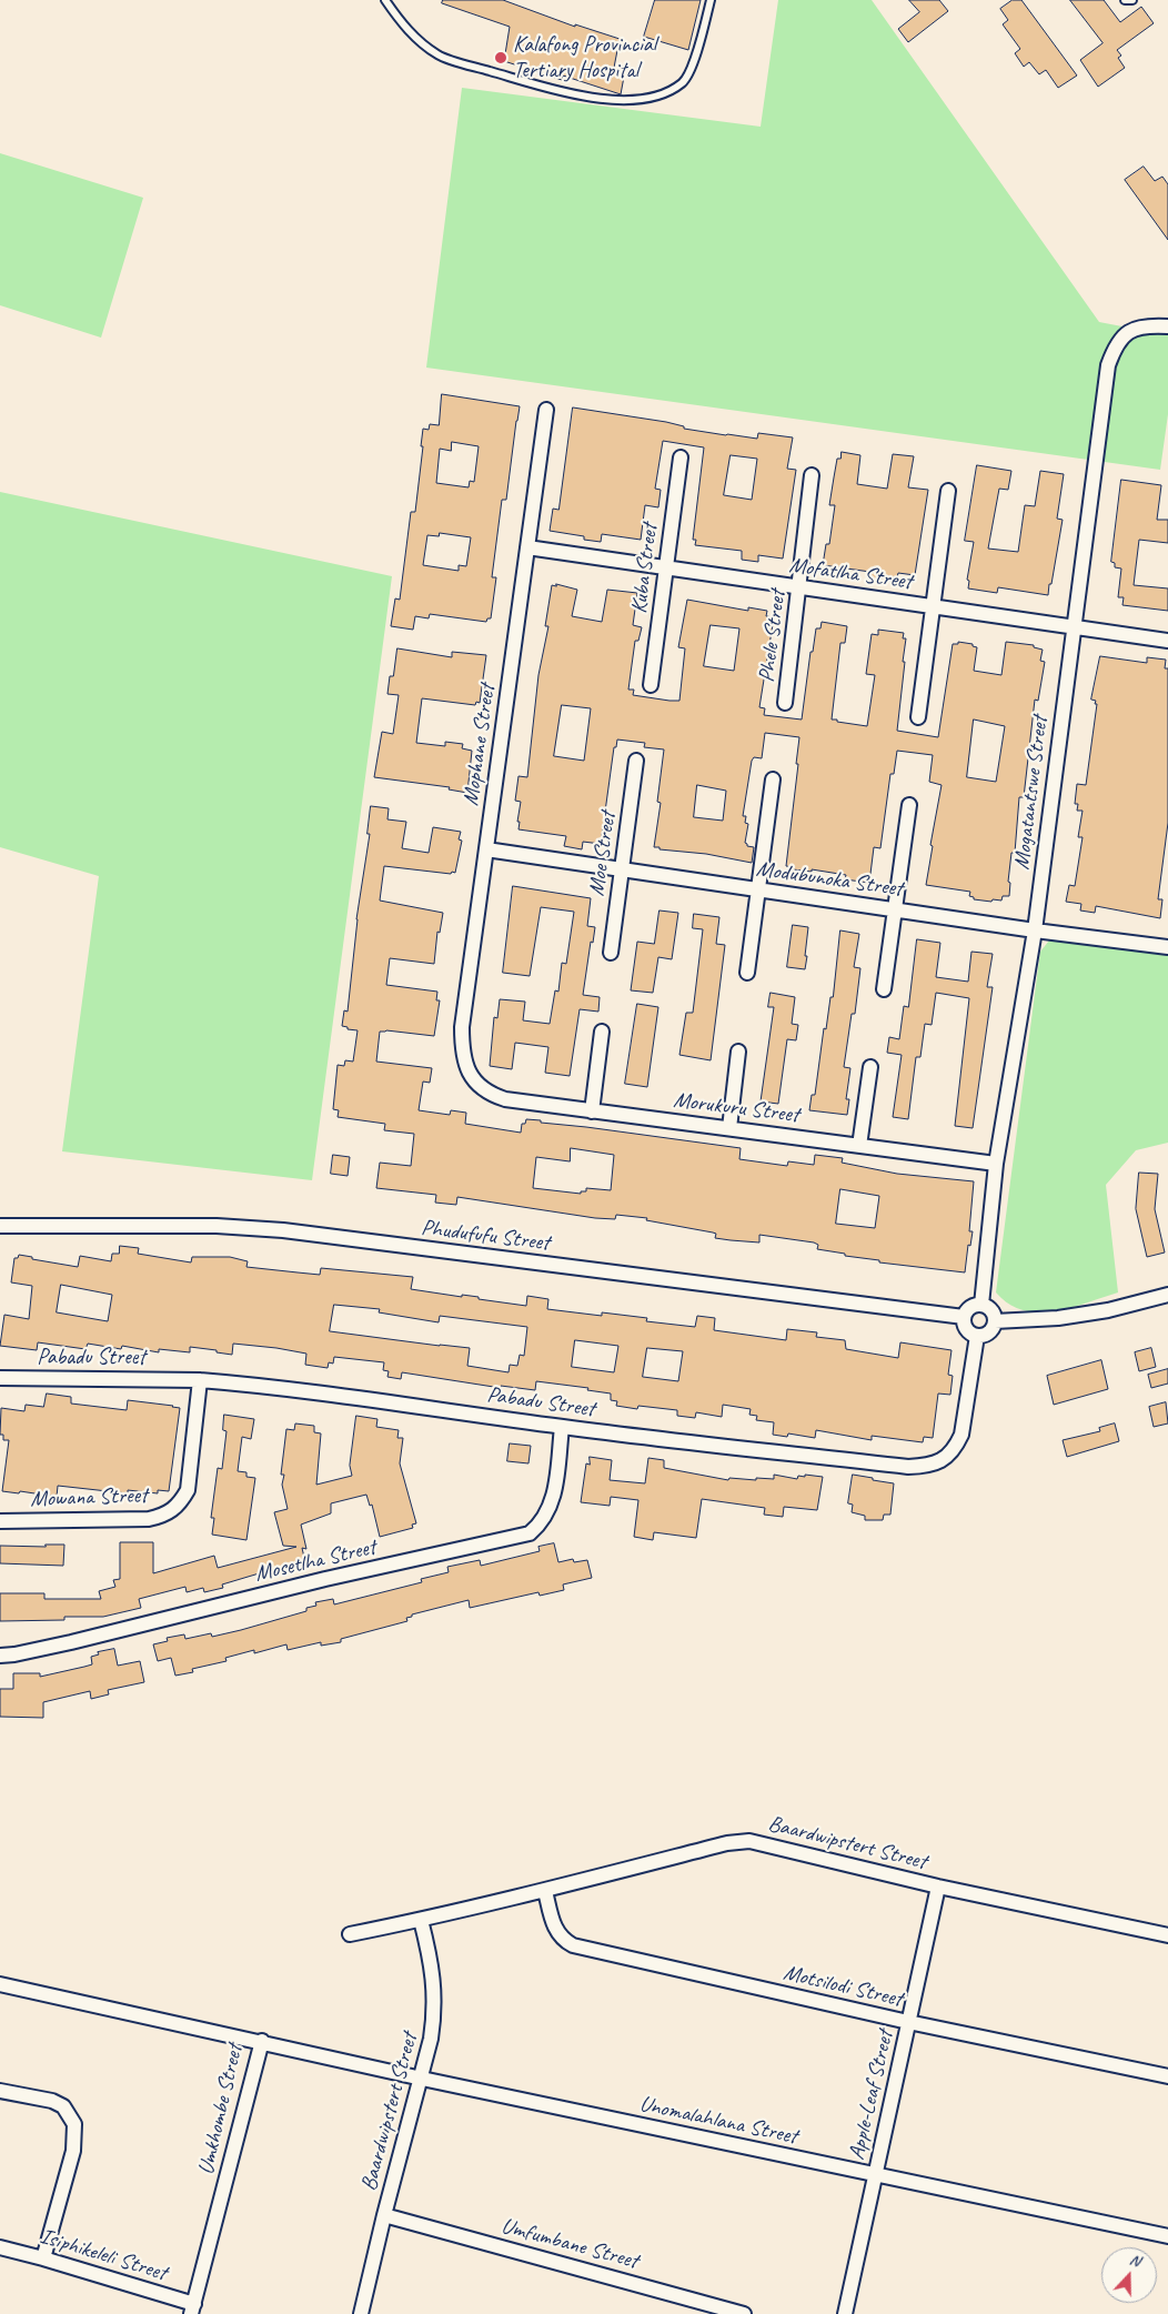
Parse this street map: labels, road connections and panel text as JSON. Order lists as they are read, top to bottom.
{
  "streets": {
    "street": [
      "Kuba Street",
      "Mofatlha Street",
      "Phele Street",
      "Mophane Street",
      "Mogatantswe Street",
      "Moe Street",
      "Modubunoka Street",
      "Morukuru Street",
      "Phudufufu Street",
      "Pabadu Street",
      "Mowana Street",
      "Mosetlha Street",
      "Baardwipstert Street",
      "Motsilodi Street",
      "Apple-Leaf Street",
      "Umkhombe Street",
      "Unomalahlana Street",
      "Umfumbane Street",
      "Isiphikeleli Street"
    ]
  },
  "crossings": [
    ["Kuba Street", "Mofatlha Street"],
    ["Mofatlha Street", "Phele Street"],
    ["Mofatlha Street", "Mophane Street"],
    ["Mofatlha Street", "Mogatantswe Street"],
    ["Mophane Street", "Modubunoka Street"],
    ["Mophane Street", "Morukuru Street"],
    ["Mogatantswe Street", "Modubunoka Street"],
    ["Mogatantswe Street", "Morukuru Street"],
    ["Mogatantswe Street", "Phudufufu Street"],
    ["Mogatantswe Street", "Pabadu Street"],
    ["Moe Street", "Modubunoka Street"],
    ["Phudufufu Street", "Pabadu Street"],
    ["Pabadu Street", "Mowana Street"],
    ["Pabadu Street", "Mosetlha Street"],
    ["Baardwipstert Street", "Motsilodi Street"],
    ["Baardwipstert Street", "Apple-Leaf Street"],
    ["Baardwipstert Street", "Unomalahlana Street"],
    ["Baardwipstert Street", "Umfumbane Street"],
    ["Motsilodi Street", "Apple-Leaf Street"],
    ["Apple-Leaf Street", "Unomalahlana Street"],
    ["Umkhombe Street", "Unomalahlana Street"],
    ["Umkhombe Street", "Isiphikeleli Street"]
  ],
  "places": ["Kalafong Provincial Tertiary Hospital"],
  "north": "top"
}
